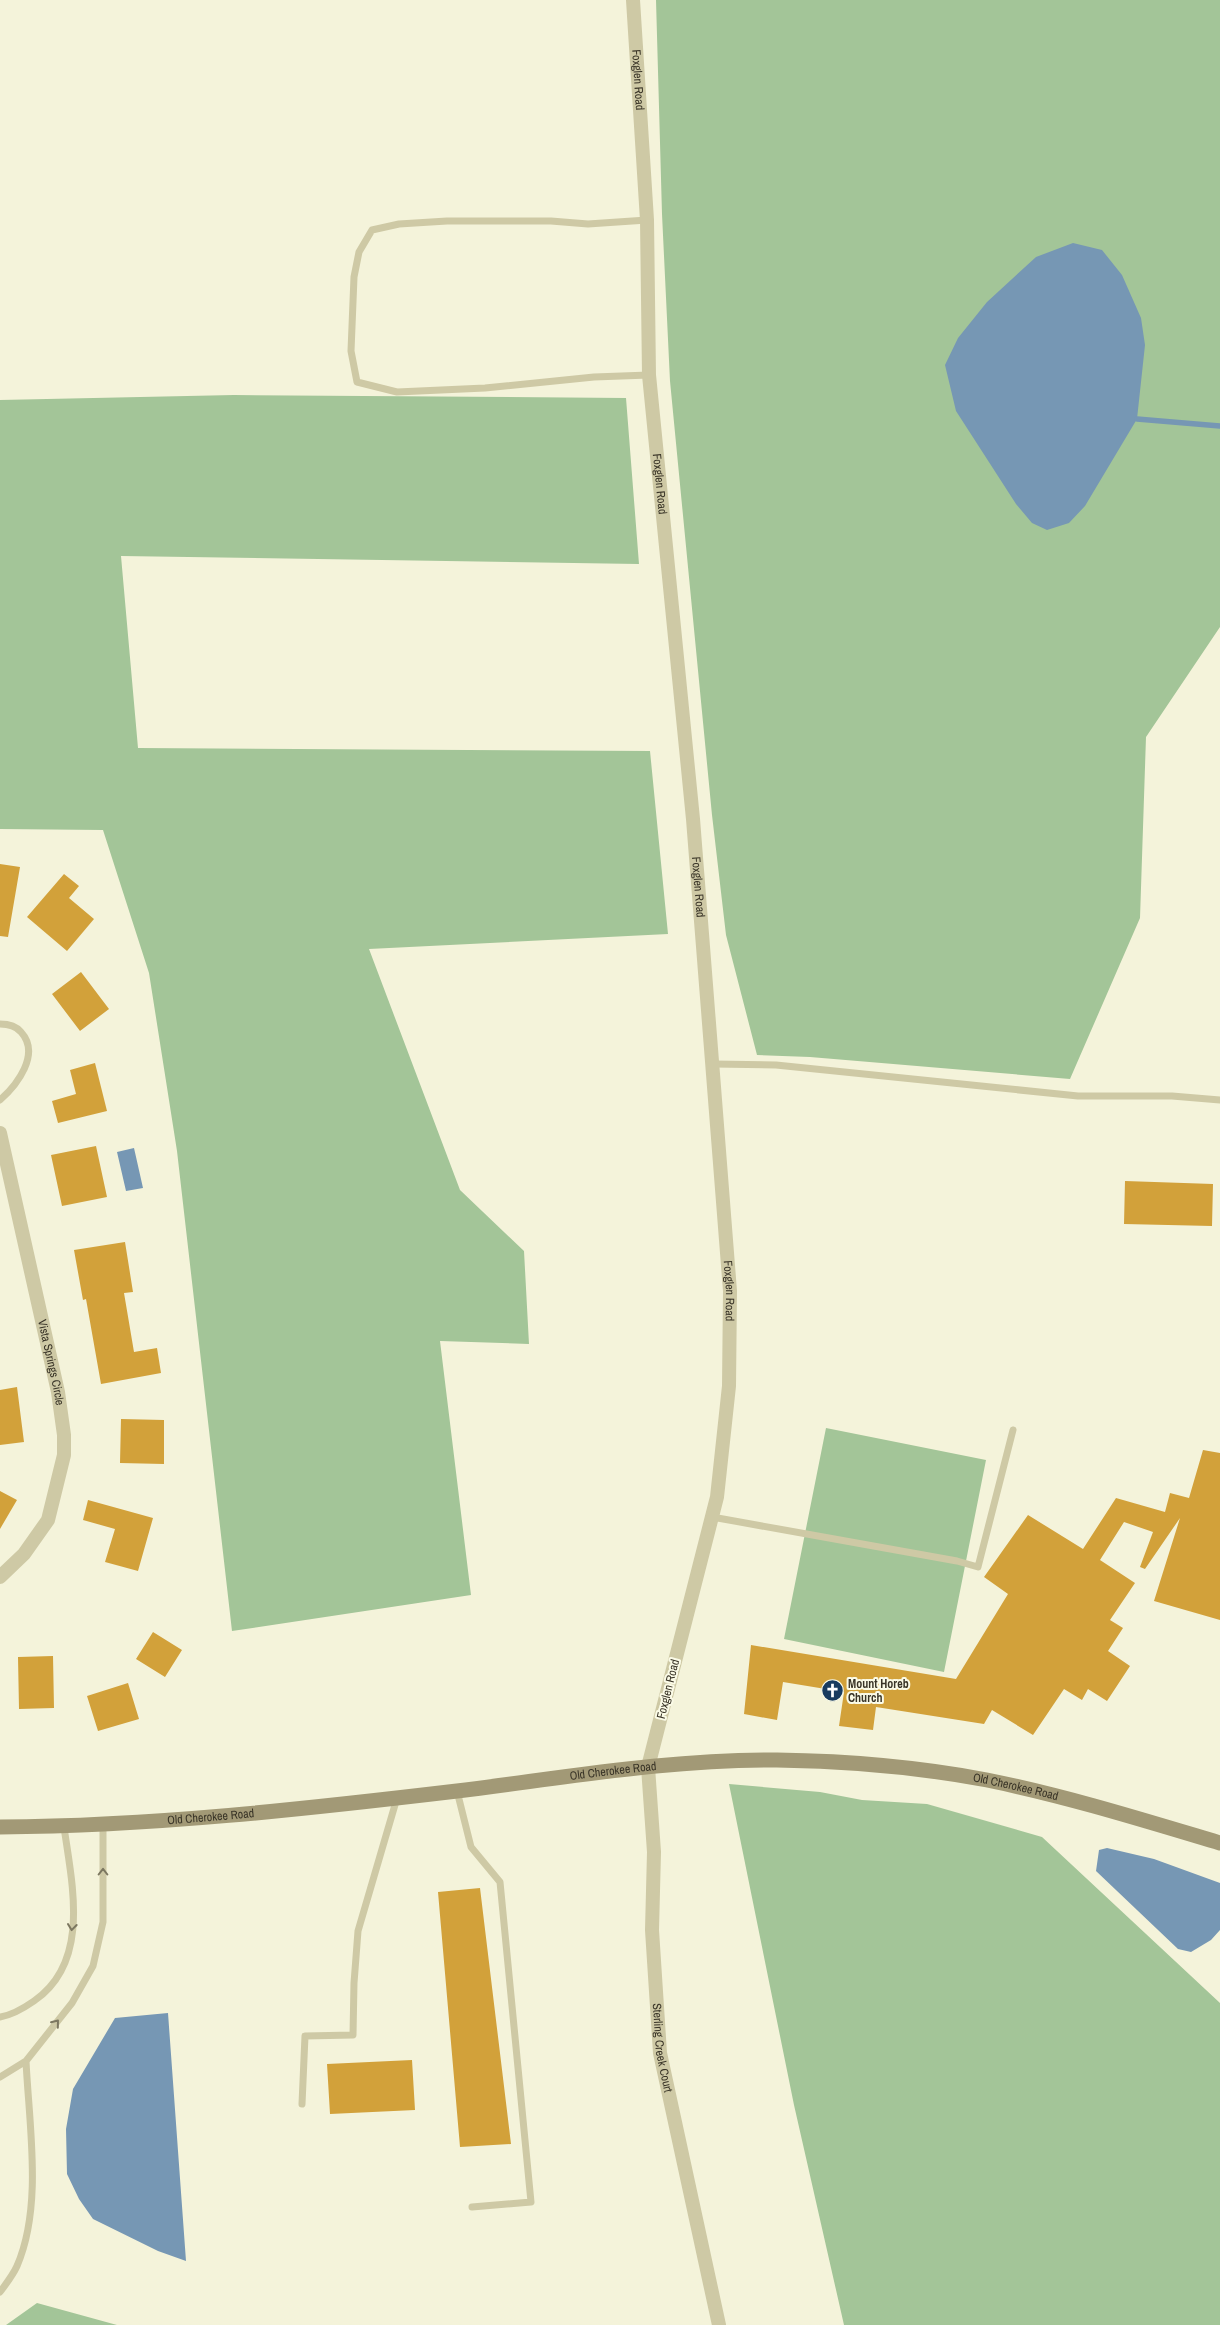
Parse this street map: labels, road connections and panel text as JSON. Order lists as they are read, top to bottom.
{
  "streets": {
    "street": [
      "Foxglen Road",
      "Vista Springs Circle",
      "Old Cherokee Road",
      "Sterling Creek Court"
    ]
  },
  "crossings": [
    ["Foxglen Road", "Old Cherokee Road"],
    ["Foxglen Road", "Sterling Creek Court"],
    ["Old Cherokee Road", "Sterling Creek Court"]
  ],
  "places": {
    "church": ["Mount Horeb Church"]
  }
}
